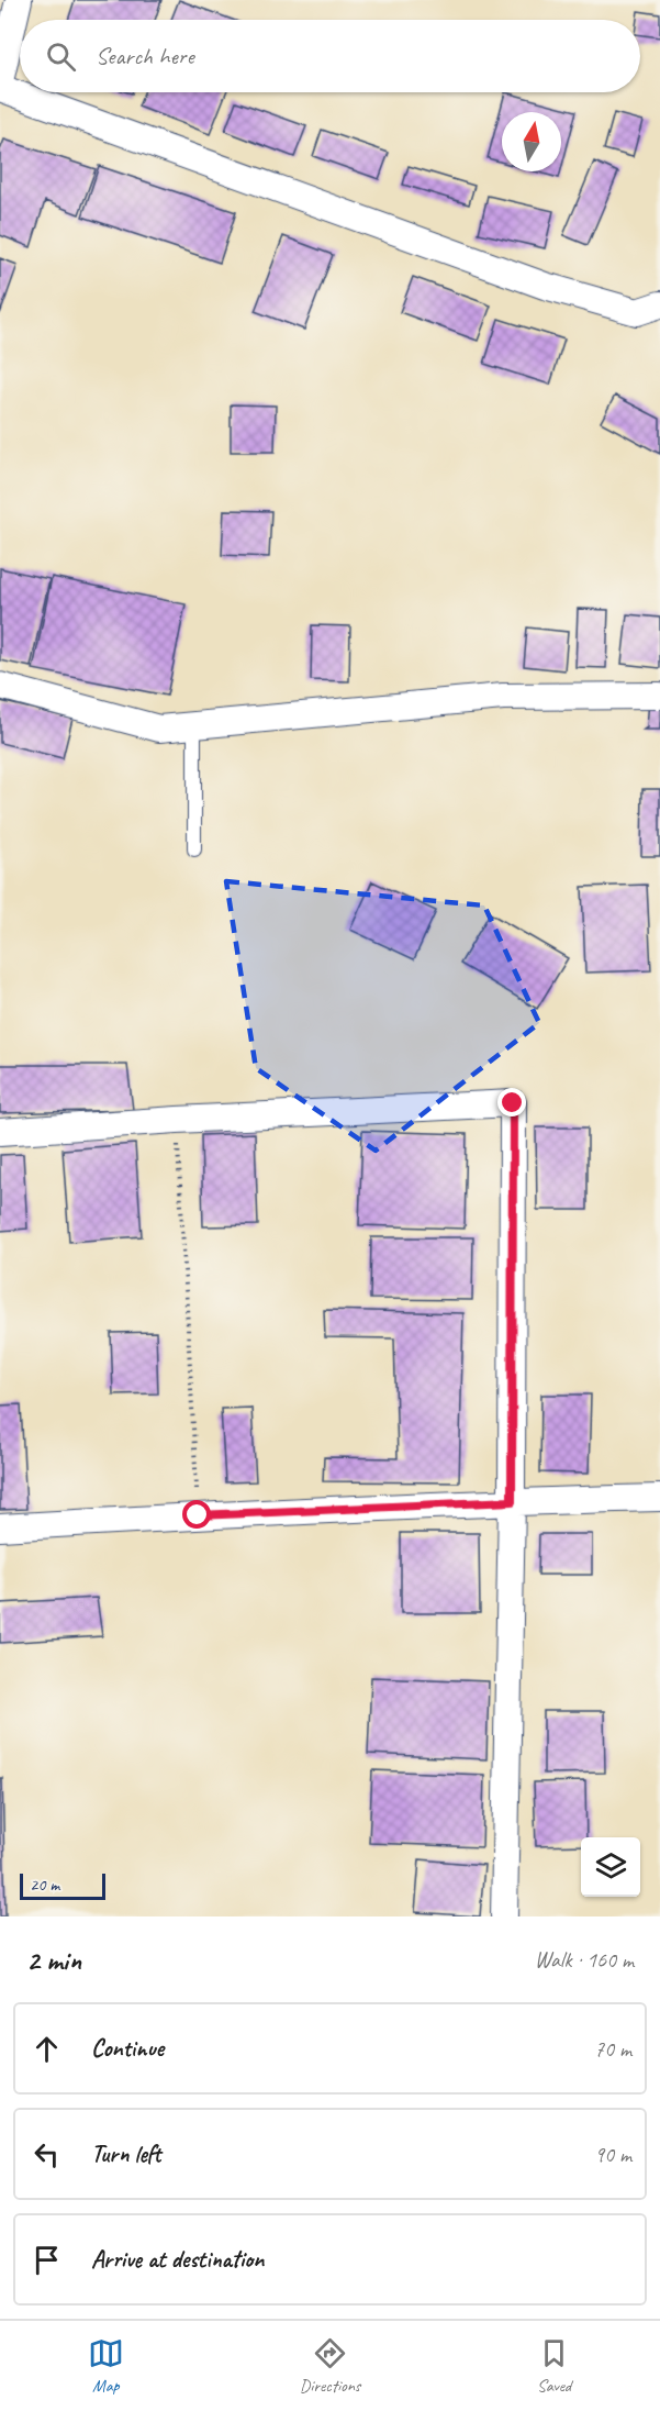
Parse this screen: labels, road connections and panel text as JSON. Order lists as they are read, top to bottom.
{
  "scale_bar": "20 m",
  "north": "top",
  "page": {
    "search": "Search here",
    "scale": "20 m",
    "heading": ["2 min", "Walk · 160 m"],
    "list": [
      ["Continue", "70 m"],
      ["Turn left", "90 m"],
      "Arrive at destination"
    ],
    "nav": ["Map", "Directions", "Saved"]
  }
}
